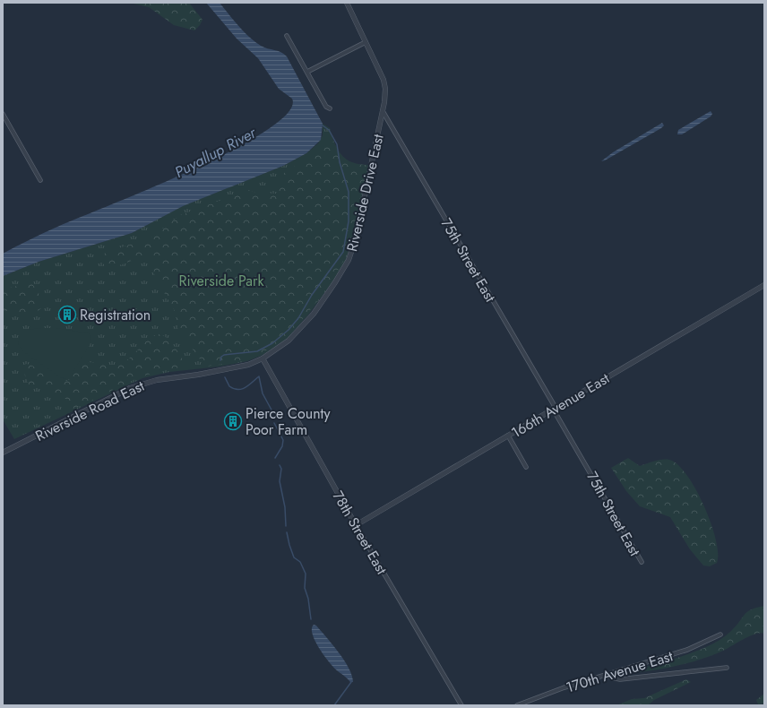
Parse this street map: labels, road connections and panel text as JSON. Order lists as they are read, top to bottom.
{
  "streets": {
    "street": [
      "Riverside Drive East",
      "75th Street East",
      "166th Avenue East",
      "Riverside Road East",
      "78th Street East",
      "170th Avenue East"
    ]
  },
  "crossings": [
    ["Riverside Drive East", "75th Street East"],
    ["Riverside Drive East", "Riverside Road East"],
    ["Riverside Drive East", "78th Street East"],
    ["75th Street East", "166th Avenue East"],
    ["166th Avenue East", "78th Street East"],
    ["Riverside Road East", "78th Street East"]
  ],
  "water": ["Puyallup River"],
  "parks": ["Riverside Park"],
  "places": {
    "building": ["Registration", "Pierce County Poor Farm"]
  }
}
